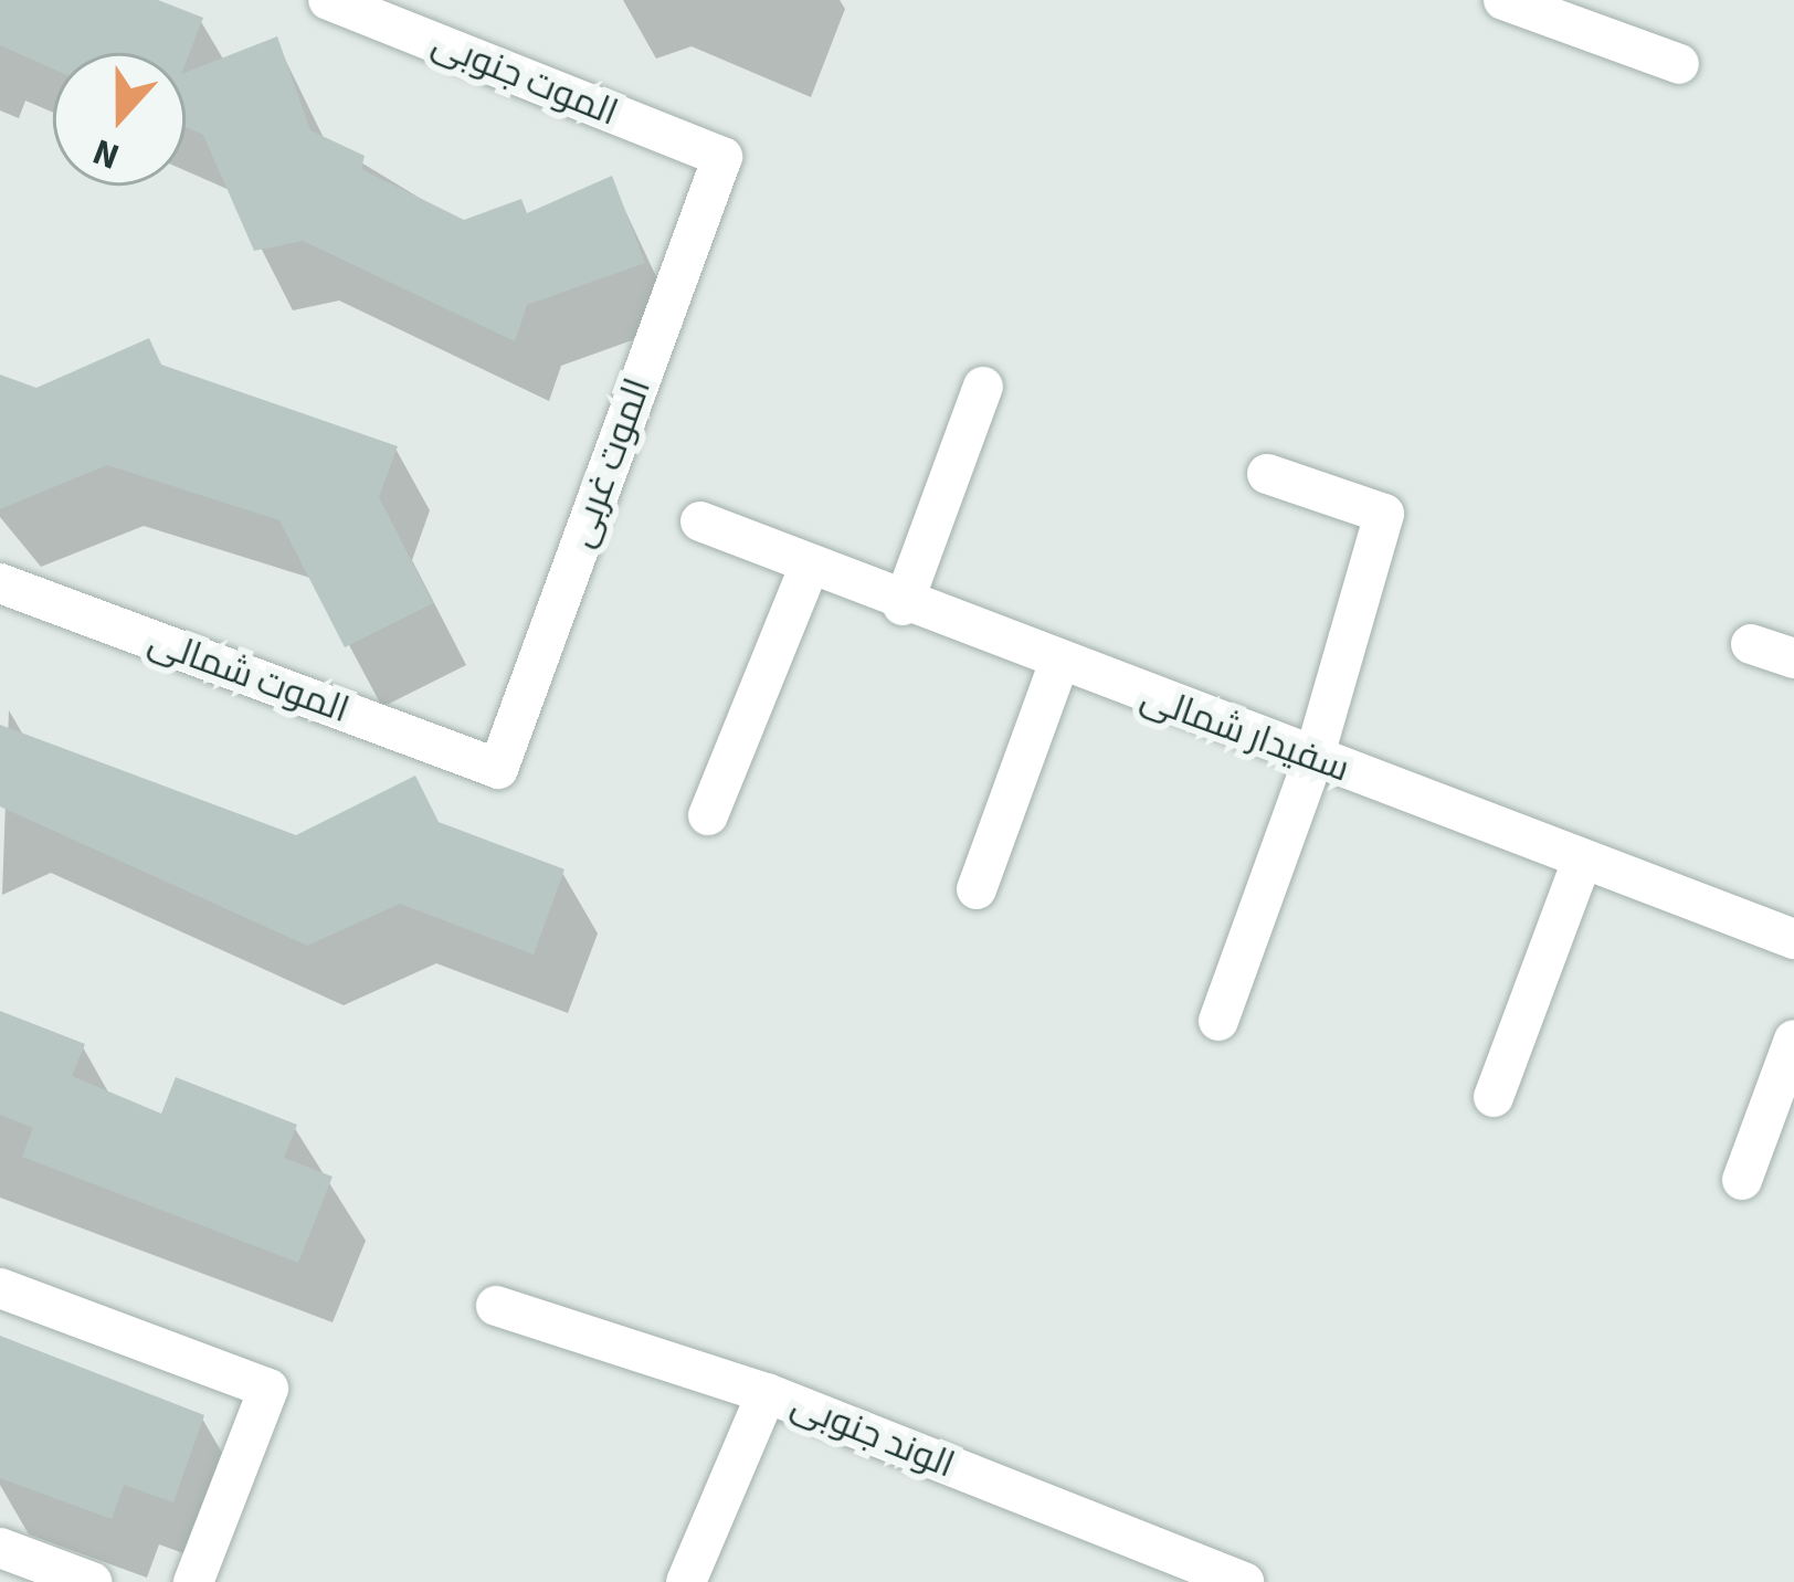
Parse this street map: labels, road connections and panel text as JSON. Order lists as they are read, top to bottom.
{
  "streets": {
    "street": [
      "الموت جنوبی",
      "الموت غربی",
      "الموت شمالی",
      "سفیدار شمالی",
      "الوند جنوبی"
    ]
  },
  "crossings": [
    ["الموت جنوبی", "الموت غربی"],
    ["الموت غربی", "الموت شمالی"]
  ],
  "north": "bottom"
}
